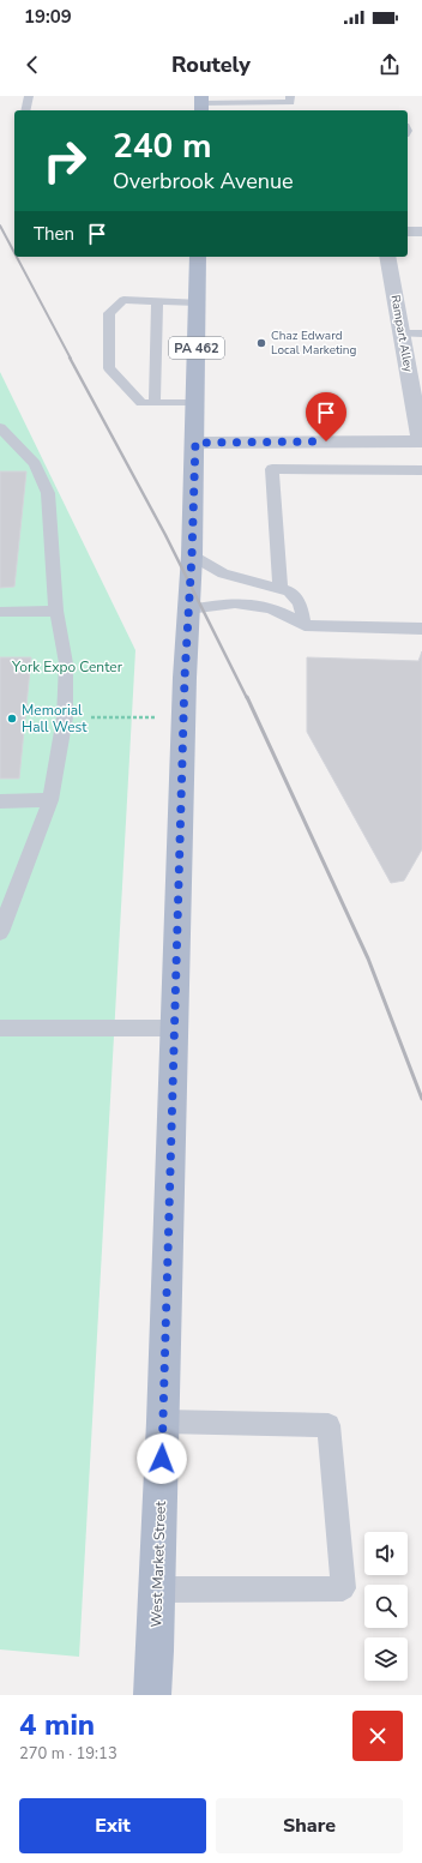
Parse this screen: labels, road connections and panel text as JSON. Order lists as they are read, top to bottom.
{
  "streets": {
    "main road": ["PA 462", "West Market Street"],
    "street": ["Rampart Alley"]
  },
  "parks": ["York Expo Center"],
  "places": ["Chaz Edward Local Marketing", "Memorial Hall West"],
  "page": {
    "status": "19:09",
    "header": "Routely",
    "turn": ["240 m", "Overbrook Avenue"],
    "then": "Then",
    "heading": ["4 min", "270 m · 19:13"],
    "buttons": ["Exit", "Share"]
  }
}
